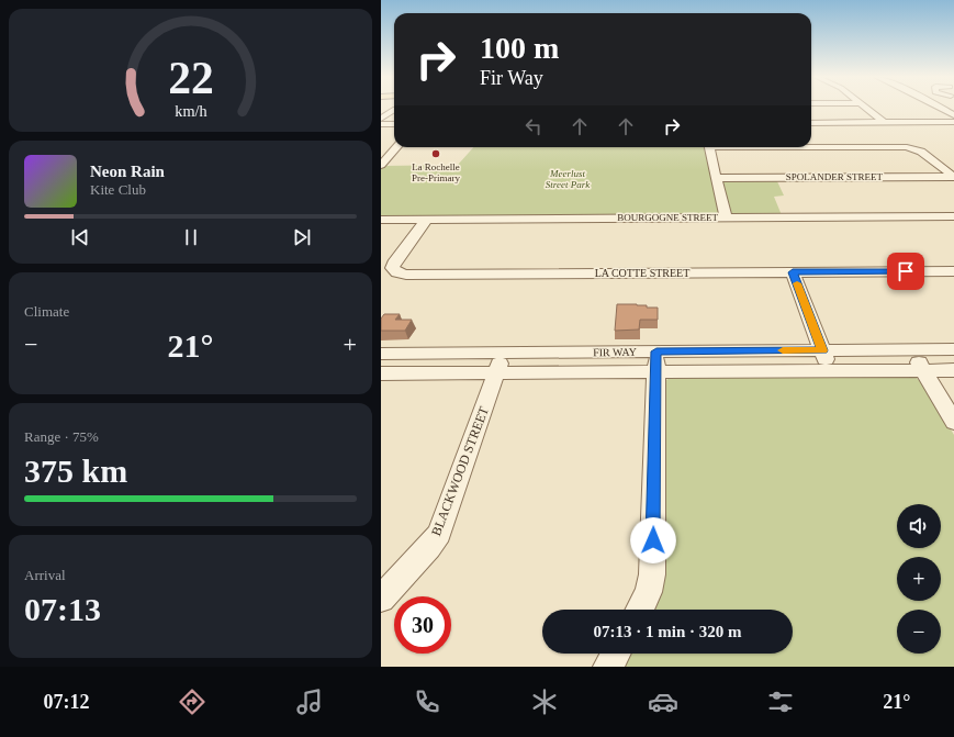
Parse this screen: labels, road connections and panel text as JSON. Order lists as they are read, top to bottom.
{
  "streets": {
    "street": [
      "SPOLANDER STREET",
      "BOURGOGNE STREET",
      "LA COTTE STREET",
      "FIR WAY",
      "BLACKWOOD STREET"
    ]
  },
  "crossings": [
    ["BOURGOGNE STREET", "LA COTTE STREET"],
    ["FIR WAY", "BLACKWOOD STREET"]
  ],
  "parks": ["Meerlust Street Park"],
  "places": ["La Rochelle Pre-Primary"],
  "page": {
    "turn": ["100 m", "Fir Way"],
    "song": ["Neon Rain", "Kite Club"],
    "tile": [
      "Climate",
      ["Range · 75%", "375 km"],
      ["Arrival", "07:13"]
    ],
    "heat": ["−", "21°", "+"],
    "map_buttons": ["+", "−"],
    "limit": "30",
    "trip": "07:13 · 1 min · 320 m",
    "tabs": ["07:12", "21°"],
    "gauge": ["22", "km/h"]
  }
}
